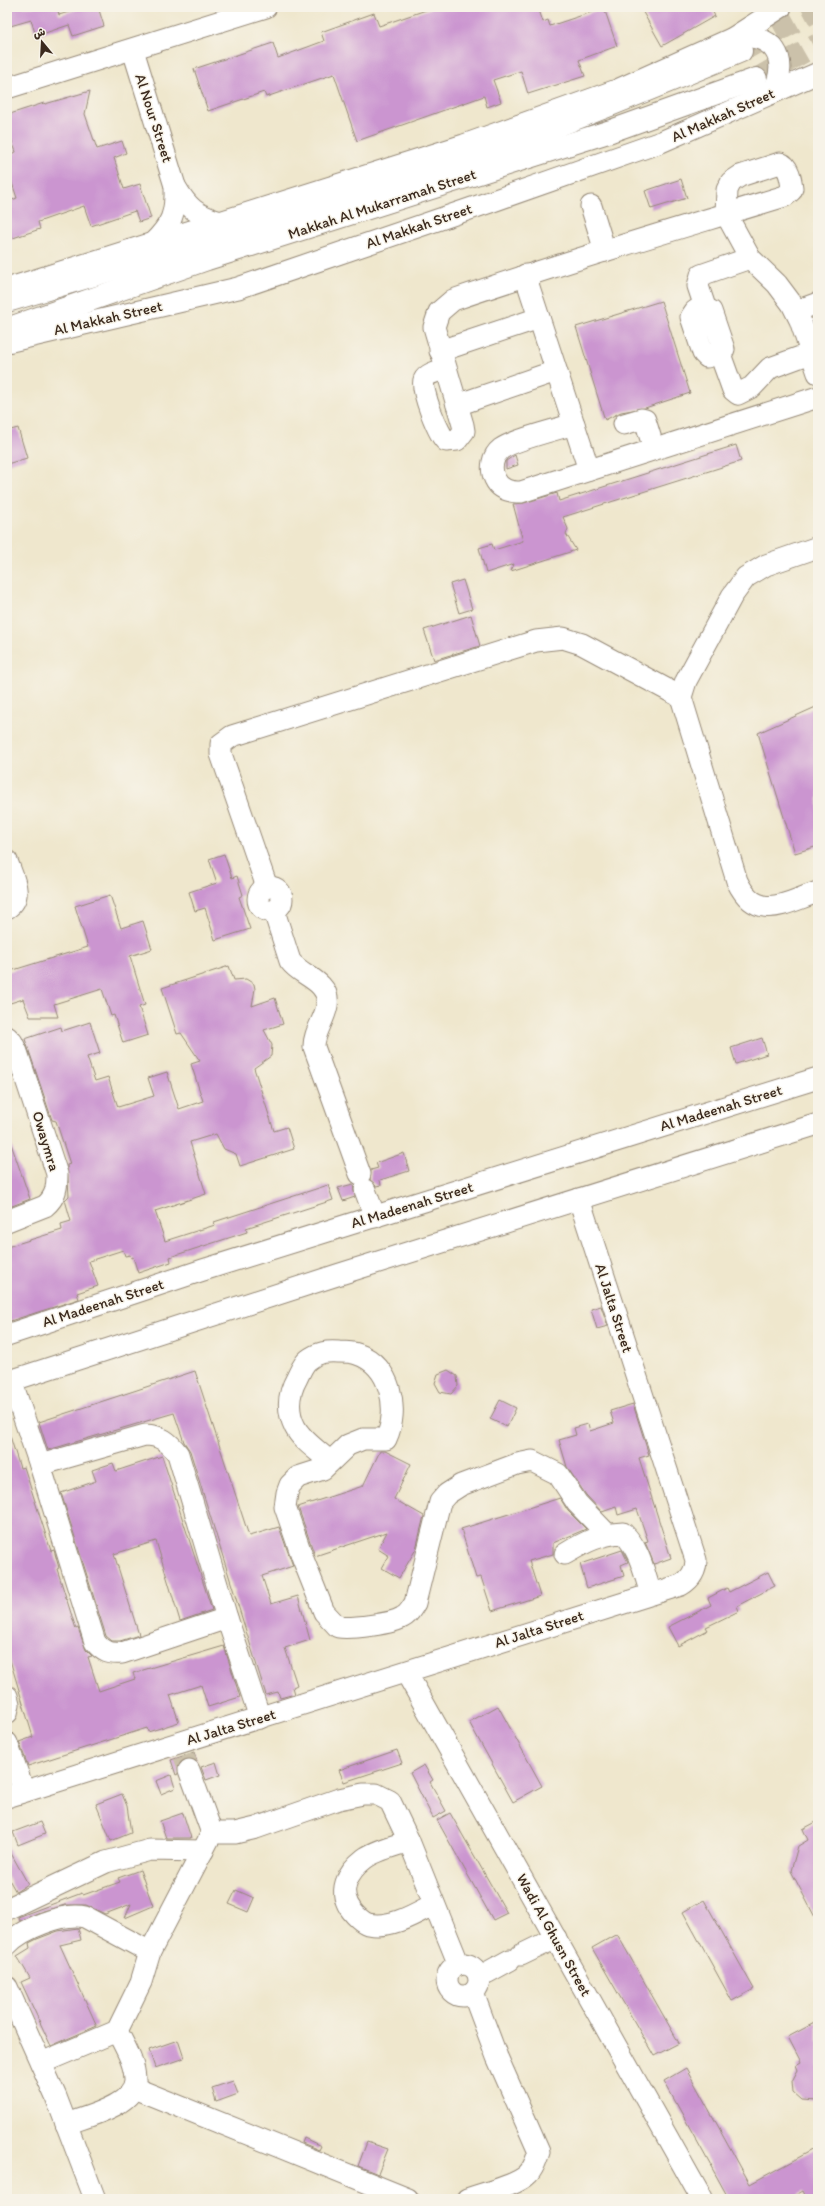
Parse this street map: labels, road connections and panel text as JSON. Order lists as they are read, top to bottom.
{
  "streets": {
    "main road": ["Makkah Al Mukarramah Street"],
    "street": [
      "Al Makkah Street",
      "Al Nour Street",
      "Al Madeenah Street",
      "Owaymra",
      "Al Jalta Street",
      "Wadi Al Ghusn Street"
    ]
  },
  "crossings": [
    ["Al Makkah Street", "Makkah Al Mukarramah Street"],
    ["Al Jalta Street", "Wadi Al Ghusn Street"]
  ],
  "north": "top"
}
